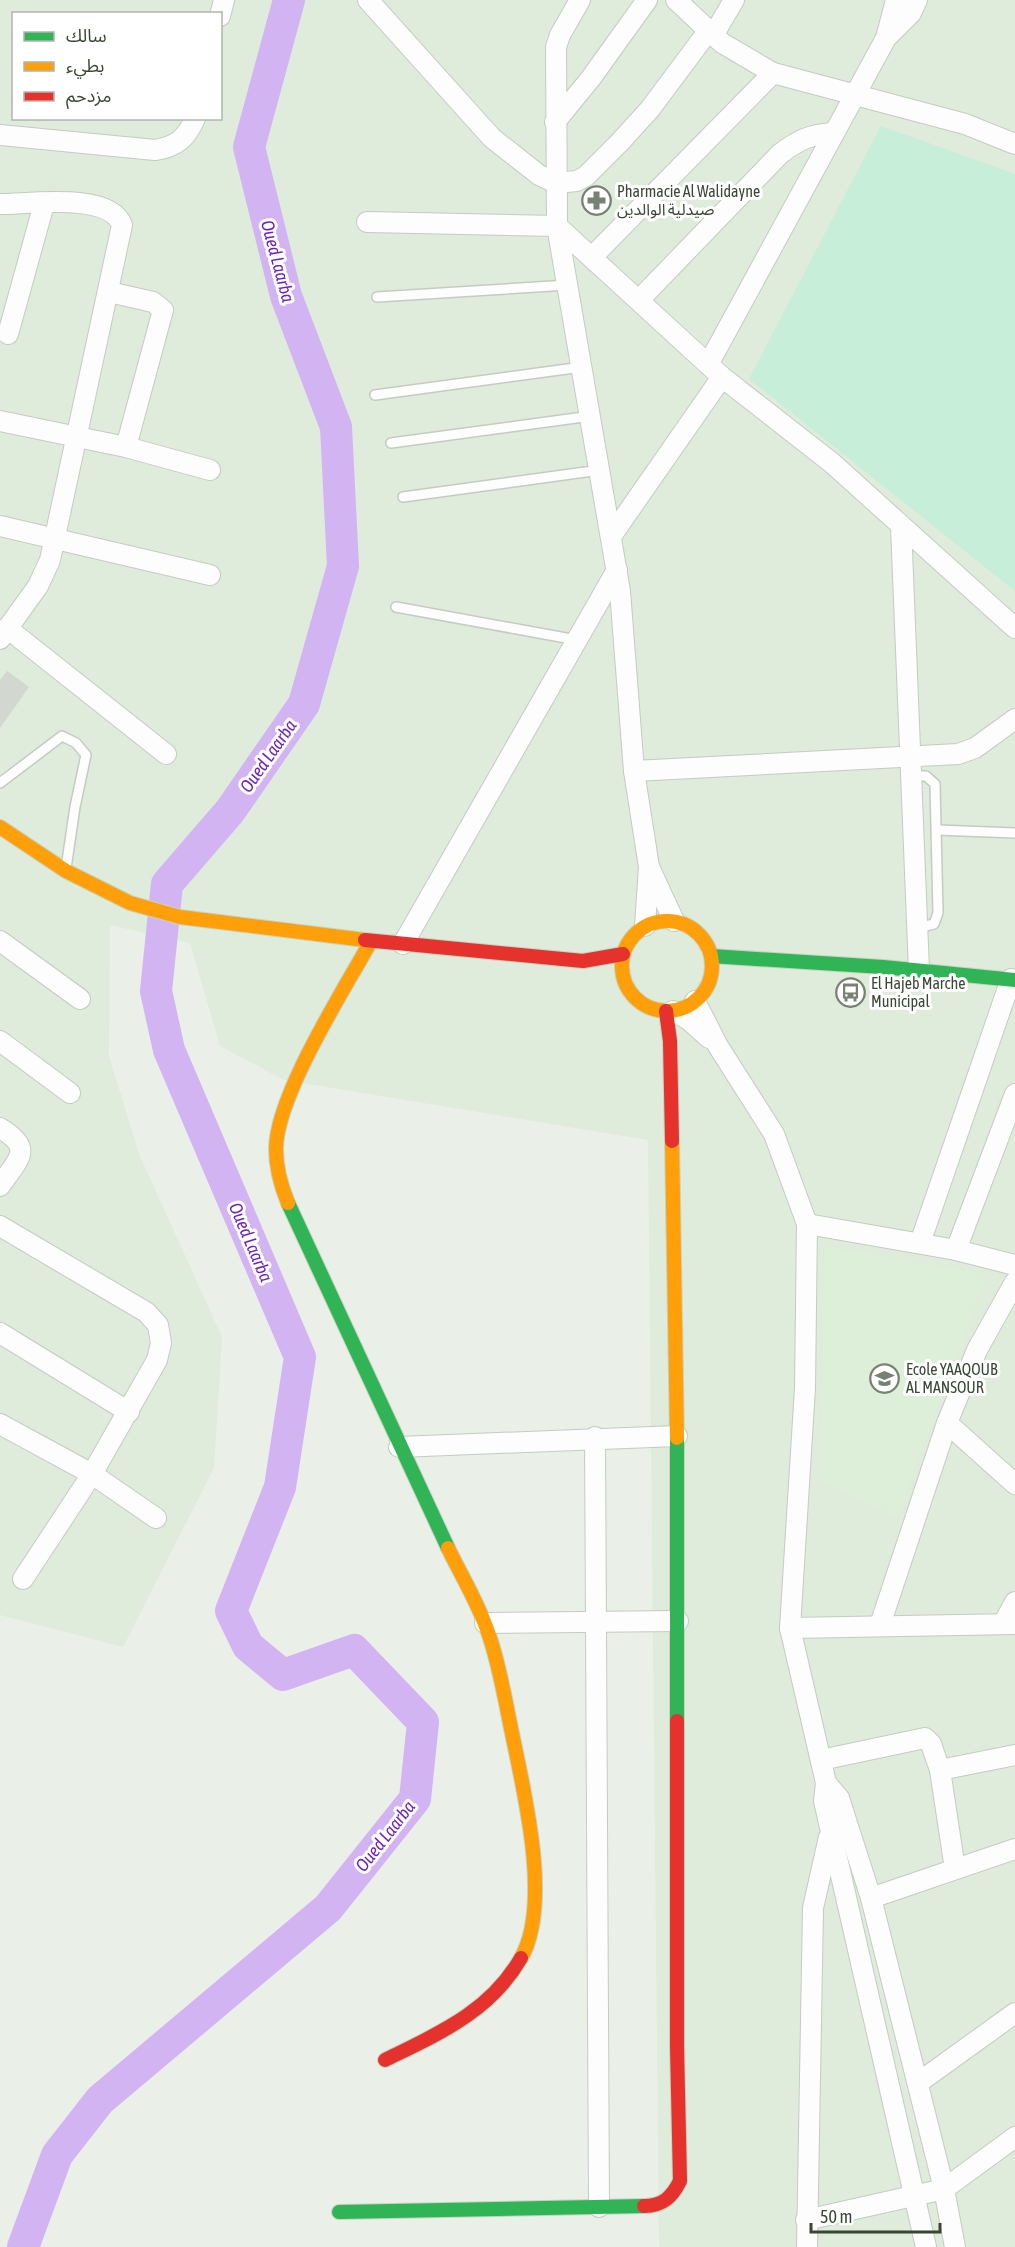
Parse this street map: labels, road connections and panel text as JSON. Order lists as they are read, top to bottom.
{
  "water": ["Oued Laarba"],
  "places": {
    "pharmacy": ["Pharmacie Al Walidayne صيدلية الوالدين"],
    "bus stop": ["El Hajeb Marche Municipal"],
    "school or university": ["Ecole YAAQOUB AL MANSOUR"]
  },
  "legend": ["سالك", "بطيء", "مزدحم"],
  "scale_bar": "50 m"
}
